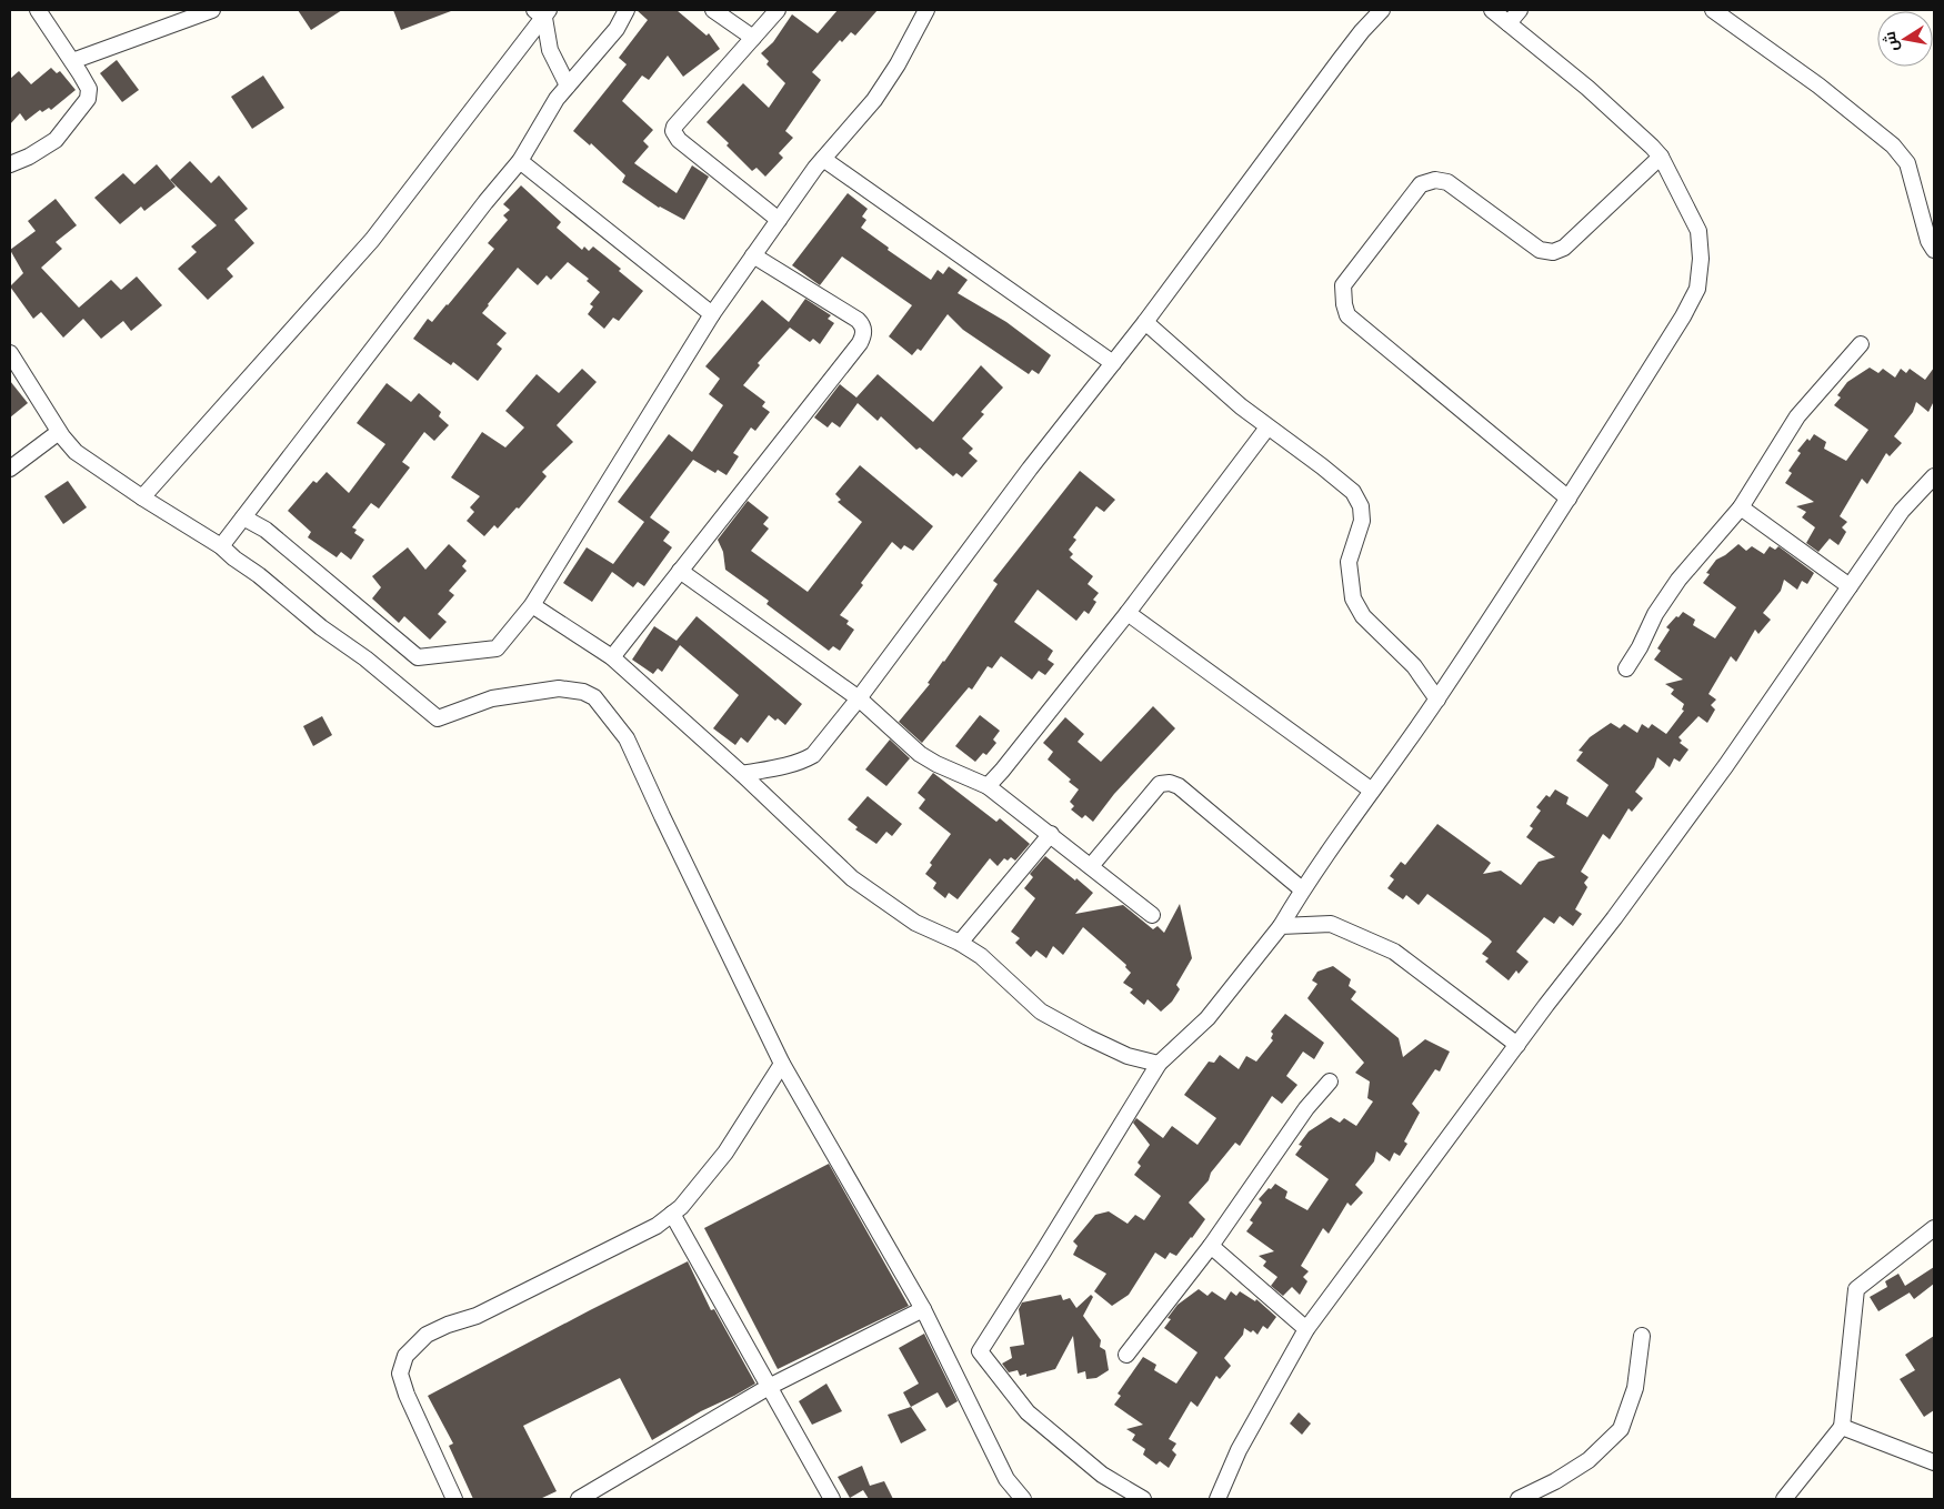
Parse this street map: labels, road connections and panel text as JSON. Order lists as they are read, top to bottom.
{
  "north": "left"
}
